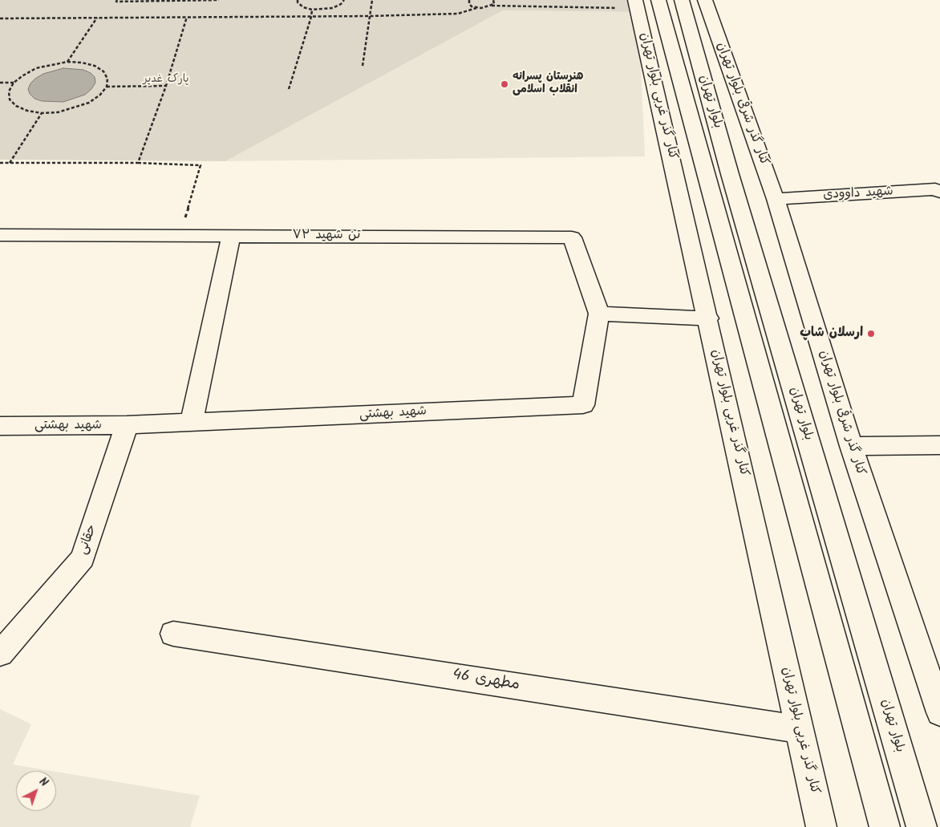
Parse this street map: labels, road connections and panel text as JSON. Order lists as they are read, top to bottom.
{
  "streets": {
    "street": [
      "کنار گذر غربی بلوار تهران",
      "بلوار تهران",
      "کنار گذر شرقی بلوار تهران",
      "شهید داوودی",
      "۷۲ تن شهید",
      "شهید بهشتی",
      "حقانی",
      "مطهری 46"
    ]
  },
  "crossings": [
    ["کنار گذر غربی بلوار تهران", "مطهری 46"],
    ["کنار گذر شرقی بلوار تهران", "شهید داوودی"],
    ["۷۲ تن شهید", "شهید بهشتی"],
    ["شهید بهشتی", "حقانی"]
  ],
  "parks": ["پارک غدیر"],
  "places": ["هنرستان پسرانه انقلاب اسلامی", "ارسلان شاپ"],
  "north": "top right"
}
